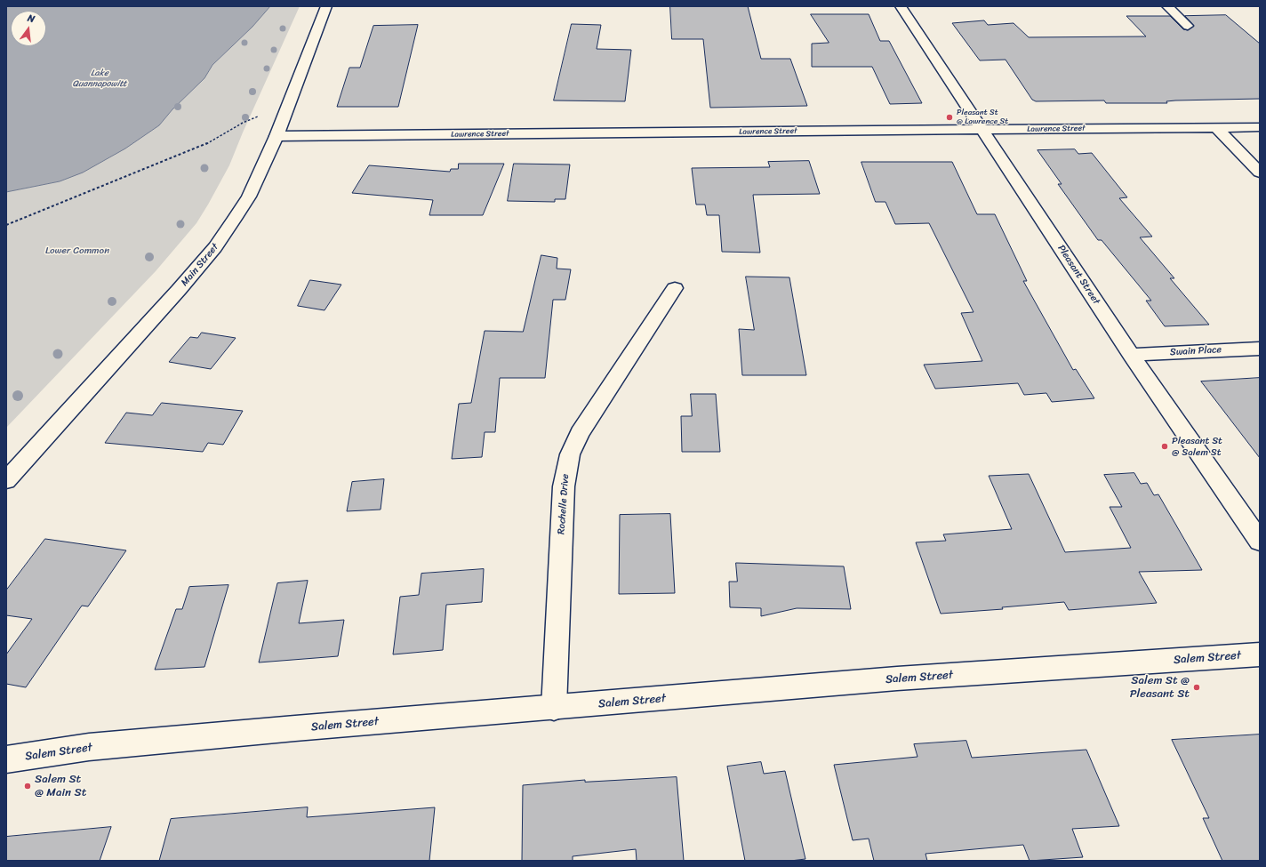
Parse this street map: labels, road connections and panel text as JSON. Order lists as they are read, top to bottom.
{
  "streets": {
    "street": [
      "Lawrence Street",
      "Main Street",
      "Pleasant Street",
      "Swain Place",
      "Rochelle Drive",
      "Salem Street"
    ]
  },
  "crossings": [
    ["Lawrence Street", "Main Street"],
    ["Lawrence Street", "Pleasant Street"],
    ["Pleasant Street", "Swain Place"],
    ["Rochelle Drive", "Salem Street"]
  ],
  "water": ["Lake Quannapowitt"],
  "parks": ["Lower Common"],
  "places": [
    "Pleasant St @ Lawrence St",
    "Pleasant St @ Salem St",
    "Salem St @ Pleasant St",
    "Salem St @ Main St"
  ],
  "north": "top"
}
